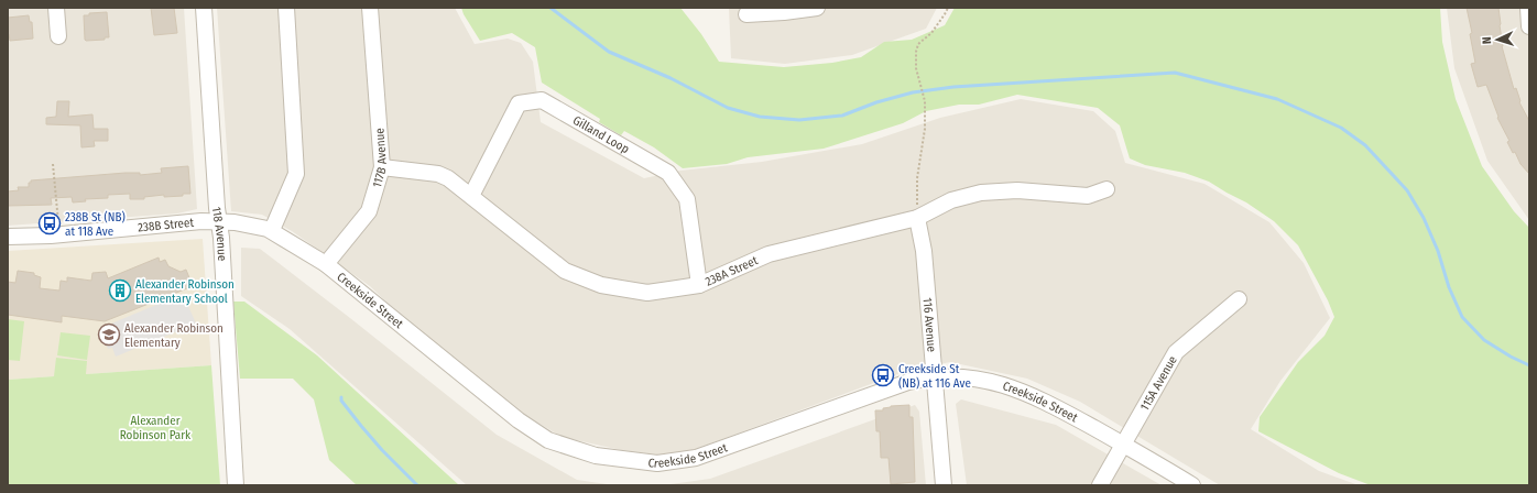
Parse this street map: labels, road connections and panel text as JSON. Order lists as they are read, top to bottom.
{
  "streets": {
    "street": [
      "Gilland Loop",
      "117B Avenue",
      "238B Street",
      "118 Avenue",
      "238A Street",
      "Creekside Street",
      "116 Avenue",
      "115A Avenue"
    ]
  },
  "crossings": [
    ["Gilland Loop", "238A Street"],
    ["117B Avenue", "238A Street"],
    ["117B Avenue", "Creekside Street"],
    ["238B Street", "118 Avenue"],
    ["238B Street", "Creekside Street"],
    ["118 Avenue", "Creekside Street"],
    ["238A Street", "116 Avenue"],
    ["Creekside Street", "116 Avenue"],
    ["Creekside Street", "115A Avenue"]
  ],
  "parks": ["Alexander Robinson Park"],
  "places": {
    "bus stop": ["238B St (NB) at 118 Ave", "Creekside St (NB) at 116 Ave"],
    "building": ["Alexander Robinson Elementary School"],
    "school or university": ["Alexander Robinson Elementary"]
  },
  "north": "left"
}
